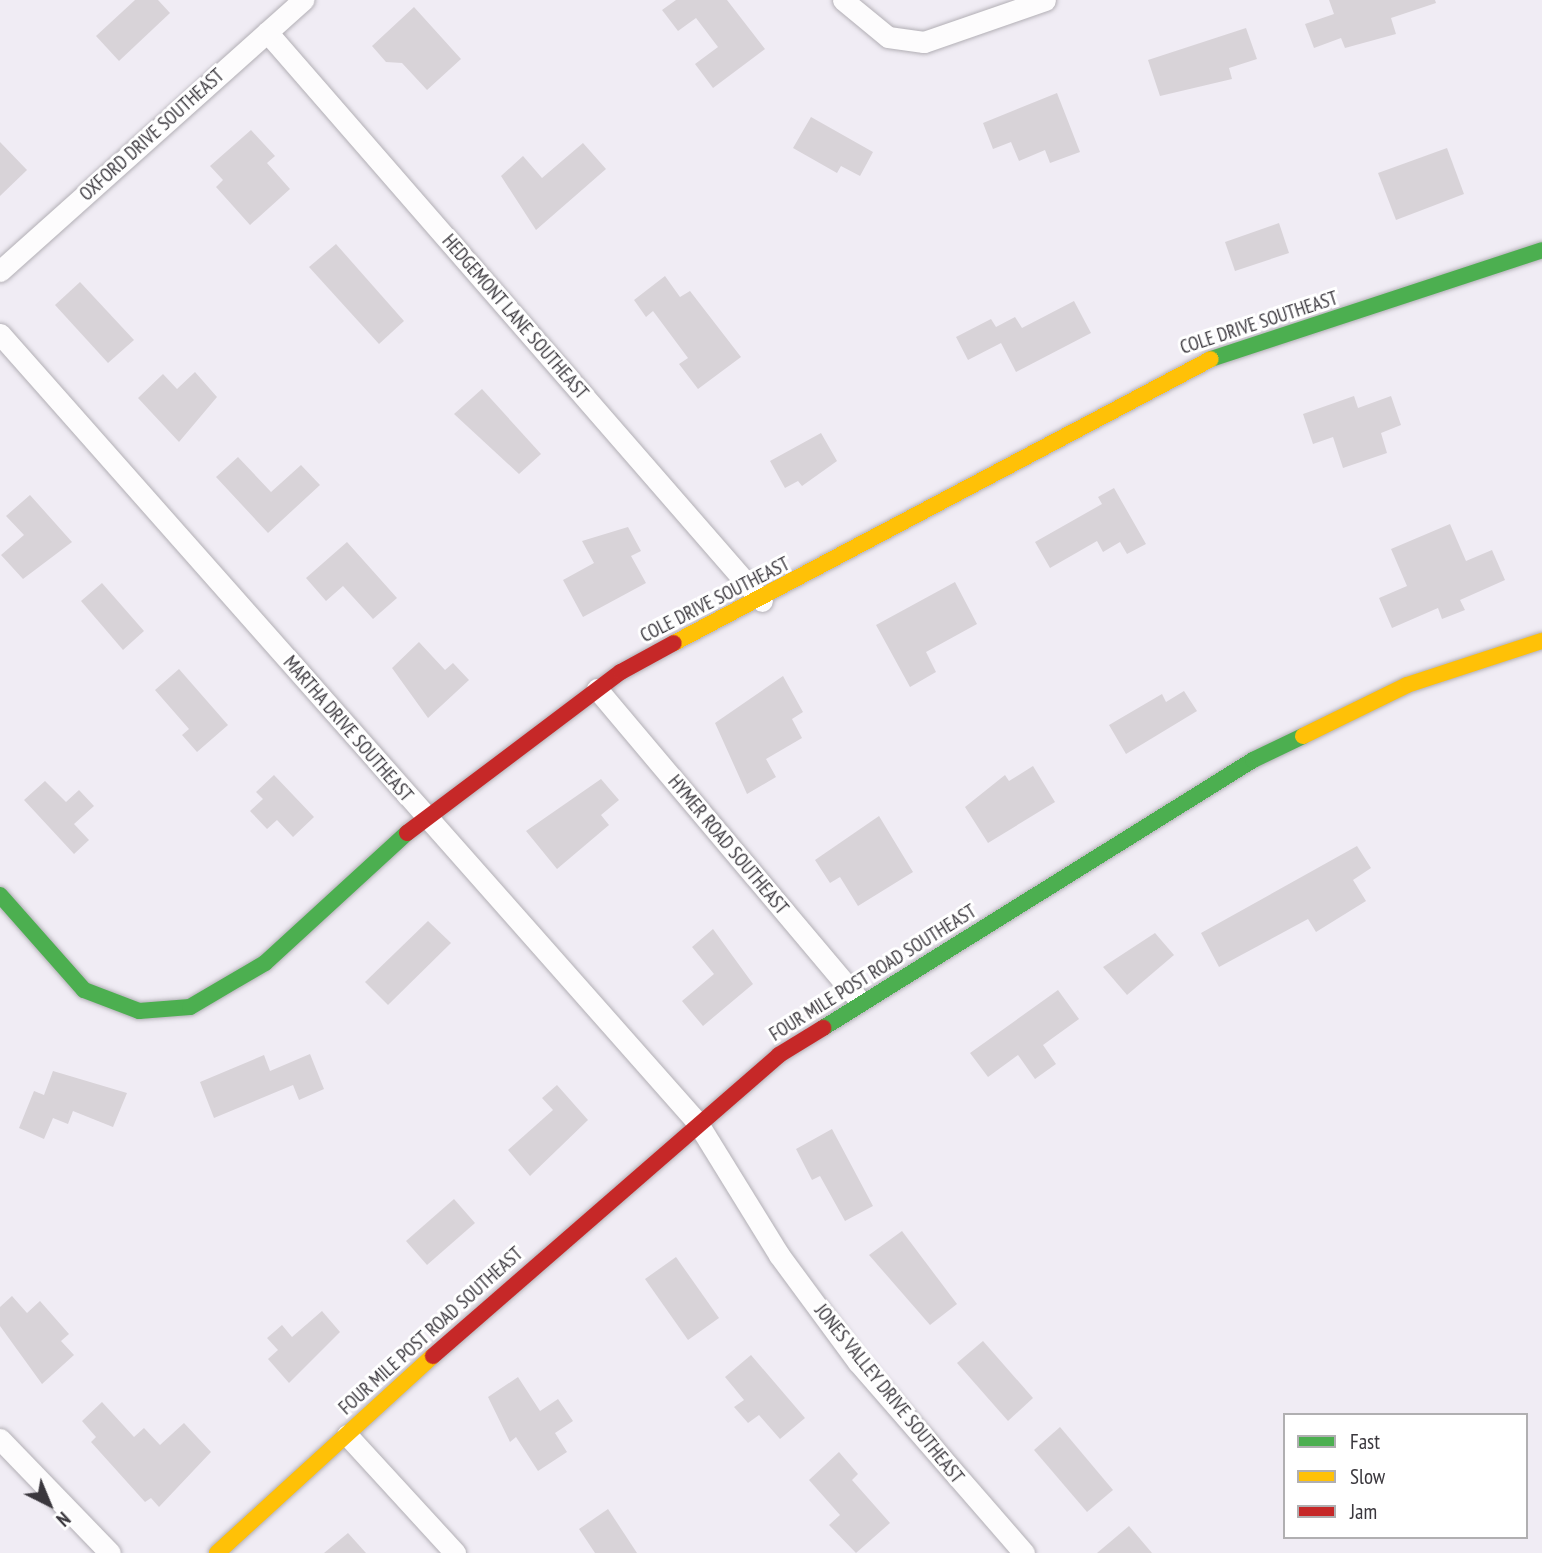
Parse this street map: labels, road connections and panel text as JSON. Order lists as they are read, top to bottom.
{
  "streets": {
    "street": [
      "OXFORD DRIVE SOUTHEAST",
      "HEDGEMONT LANE SOUTHEAST",
      "COLE DRIVE SOUTHEAST",
      "MARTHA DRIVE SOUTHEAST",
      "HYMER ROAD SOUTHEAST",
      "FOUR MILE POST ROAD SOUTHEAST",
      "JONES VALLEY DRIVE SOUTHEAST"
    ]
  },
  "crossings": [
    ["OXFORD DRIVE SOUTHEAST", "HEDGEMONT LANE SOUTHEAST"],
    ["HEDGEMONT LANE SOUTHEAST", "COLE DRIVE SOUTHEAST"],
    ["COLE DRIVE SOUTHEAST", "MARTHA DRIVE SOUTHEAST"],
    ["COLE DRIVE SOUTHEAST", "HYMER ROAD SOUTHEAST"],
    ["MARTHA DRIVE SOUTHEAST", "FOUR MILE POST ROAD SOUTHEAST"],
    ["MARTHA DRIVE SOUTHEAST", "JONES VALLEY DRIVE SOUTHEAST"],
    ["HYMER ROAD SOUTHEAST", "FOUR MILE POST ROAD SOUTHEAST"],
    ["FOUR MILE POST ROAD SOUTHEAST", "JONES VALLEY DRIVE SOUTHEAST"]
  ],
  "legend": ["Fast", "Slow", "Jam"],
  "north": "bottom right"
}
